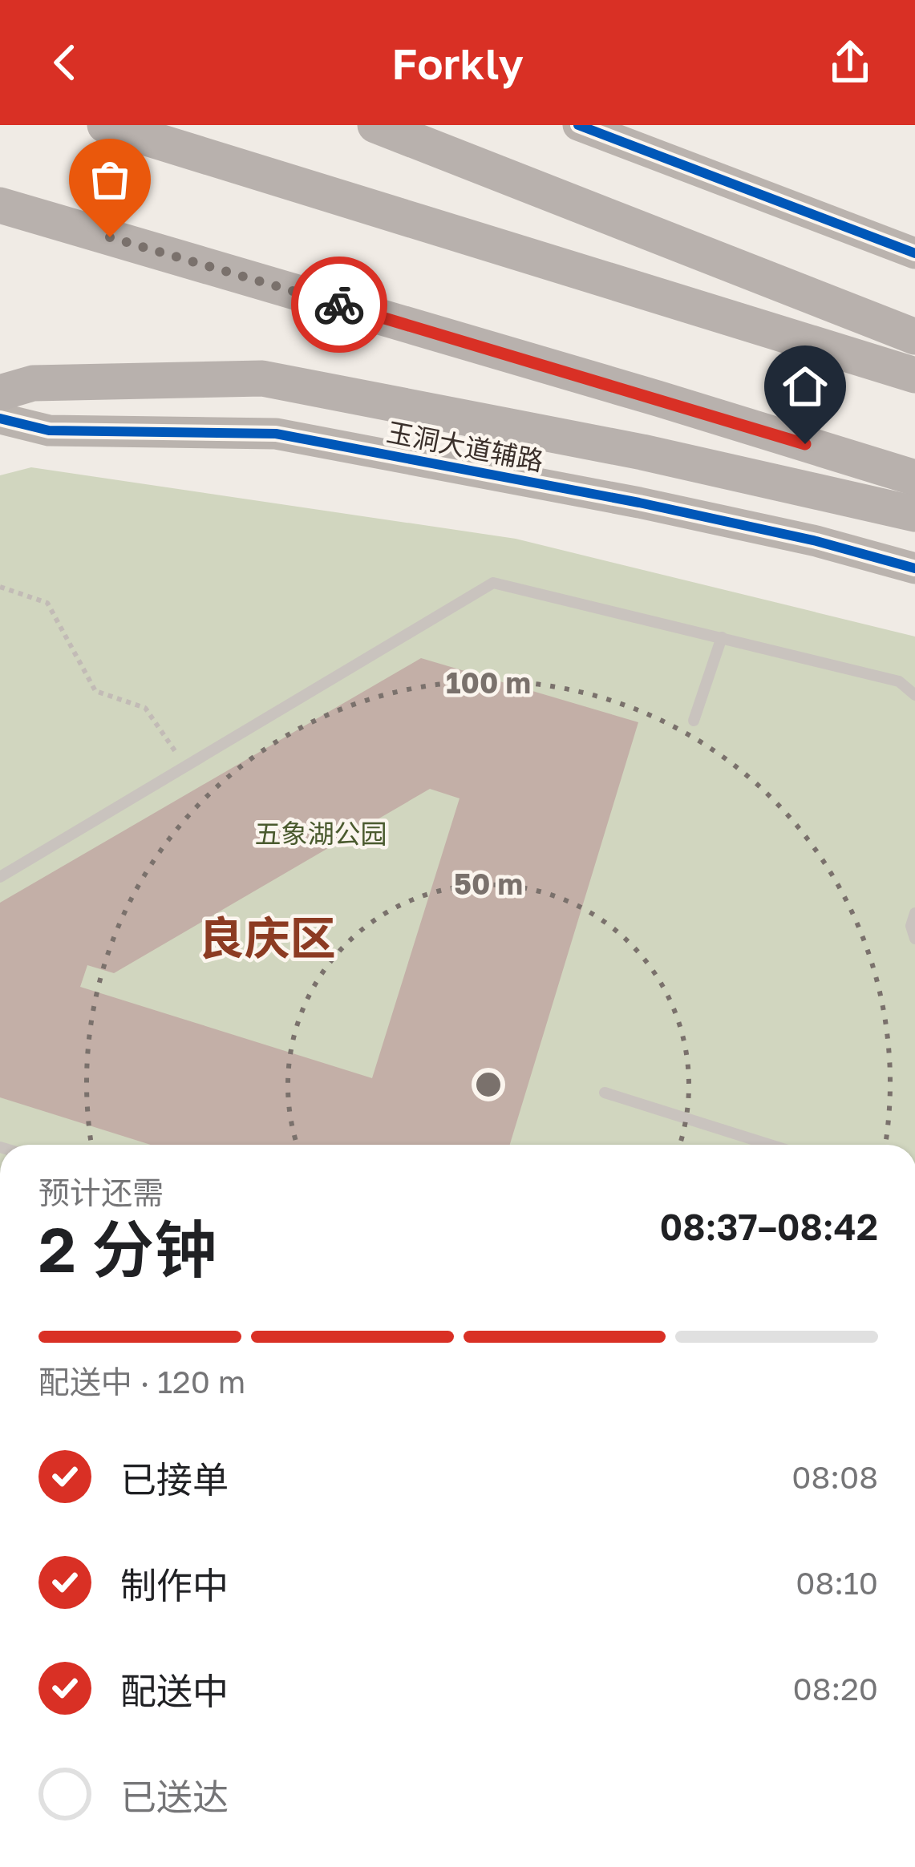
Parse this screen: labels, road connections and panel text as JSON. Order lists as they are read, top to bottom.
{
  "streets": {
    "street": ["玉洞大道辅路"]
  },
  "districts": ["良庆区"],
  "parks": ["五象湖公园"],
  "page": {
    "header": "Forkly",
    "heading": ["2 分钟", "预计还需", "08:37–08:42"],
    "bar": "配送中 · 120 m",
    "list": [
      ["已接单", "08:08"],
      ["制作中", "08:10"],
      ["配送中", "08:20"],
      "已送达"
    ]
  },
  "rings": ["100 m", "50 m"]
}
